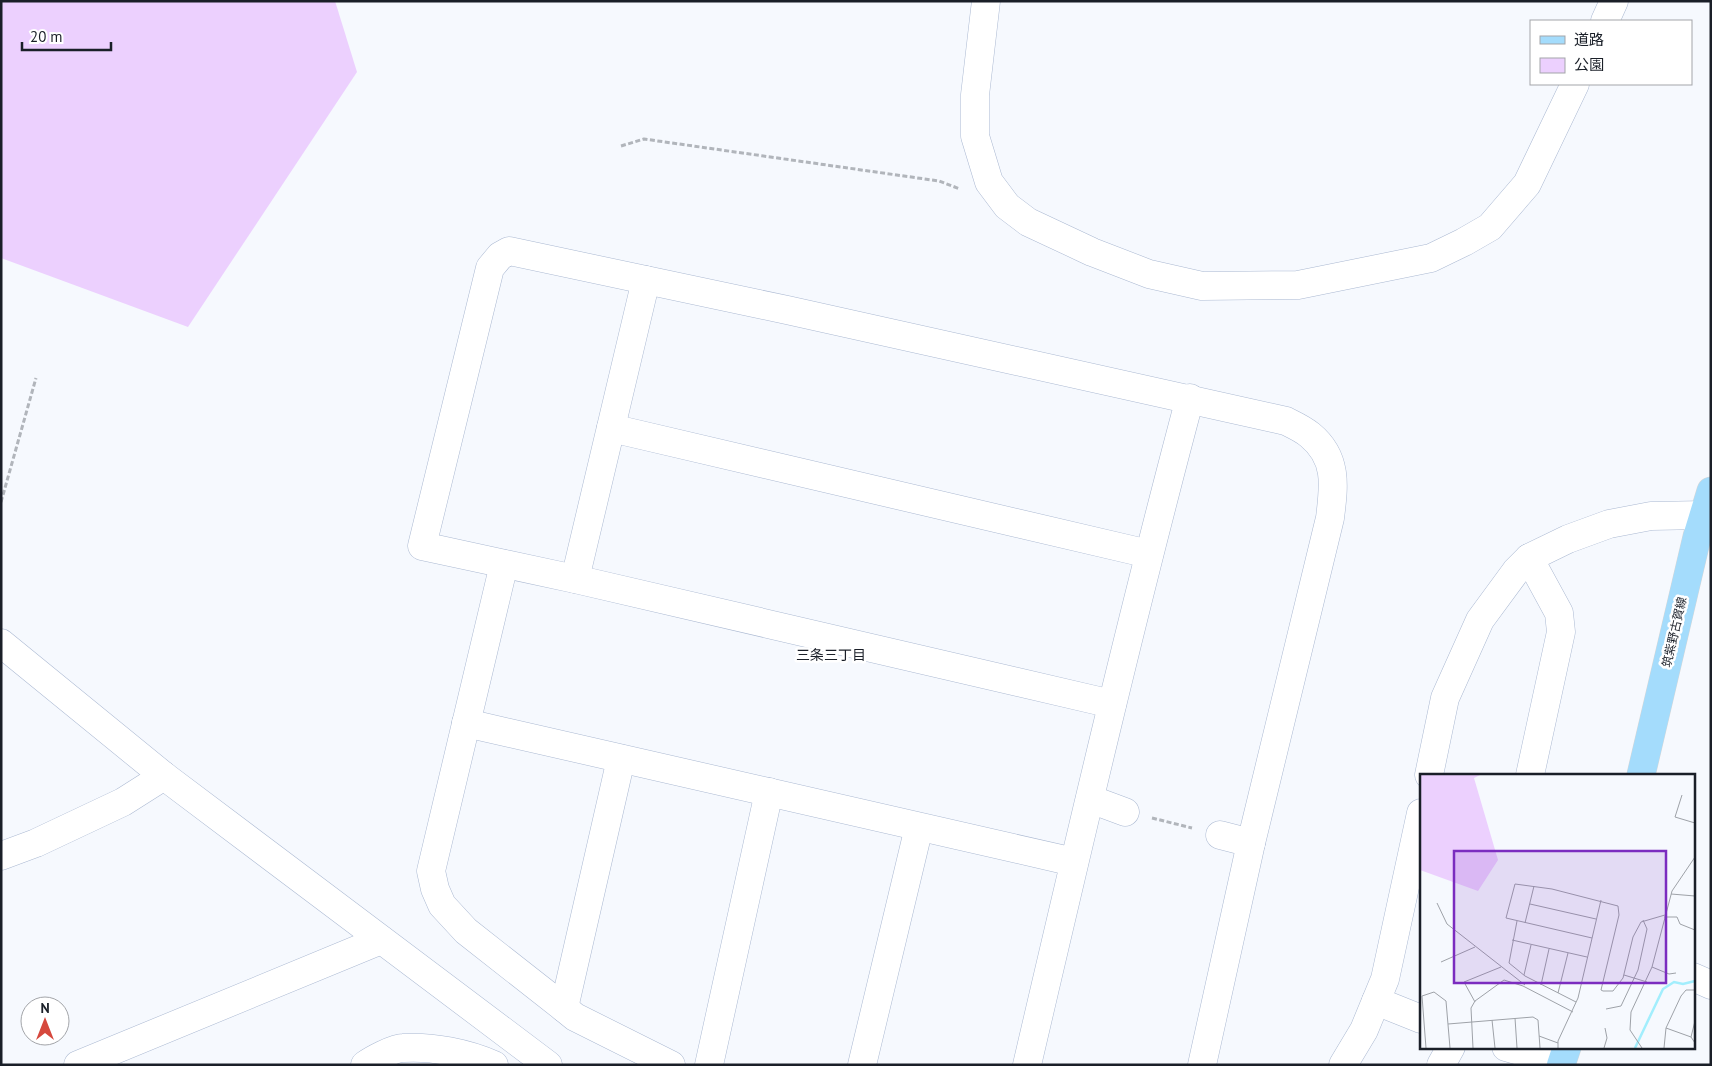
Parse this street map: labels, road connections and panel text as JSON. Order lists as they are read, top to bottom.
{
  "streets": {
    "main road": ["筑紫野古賀線"]
  },
  "districts": ["三条三丁目"],
  "legend": ["道路", "公園"],
  "scale_bar": "20 m",
  "north": "top"
}
